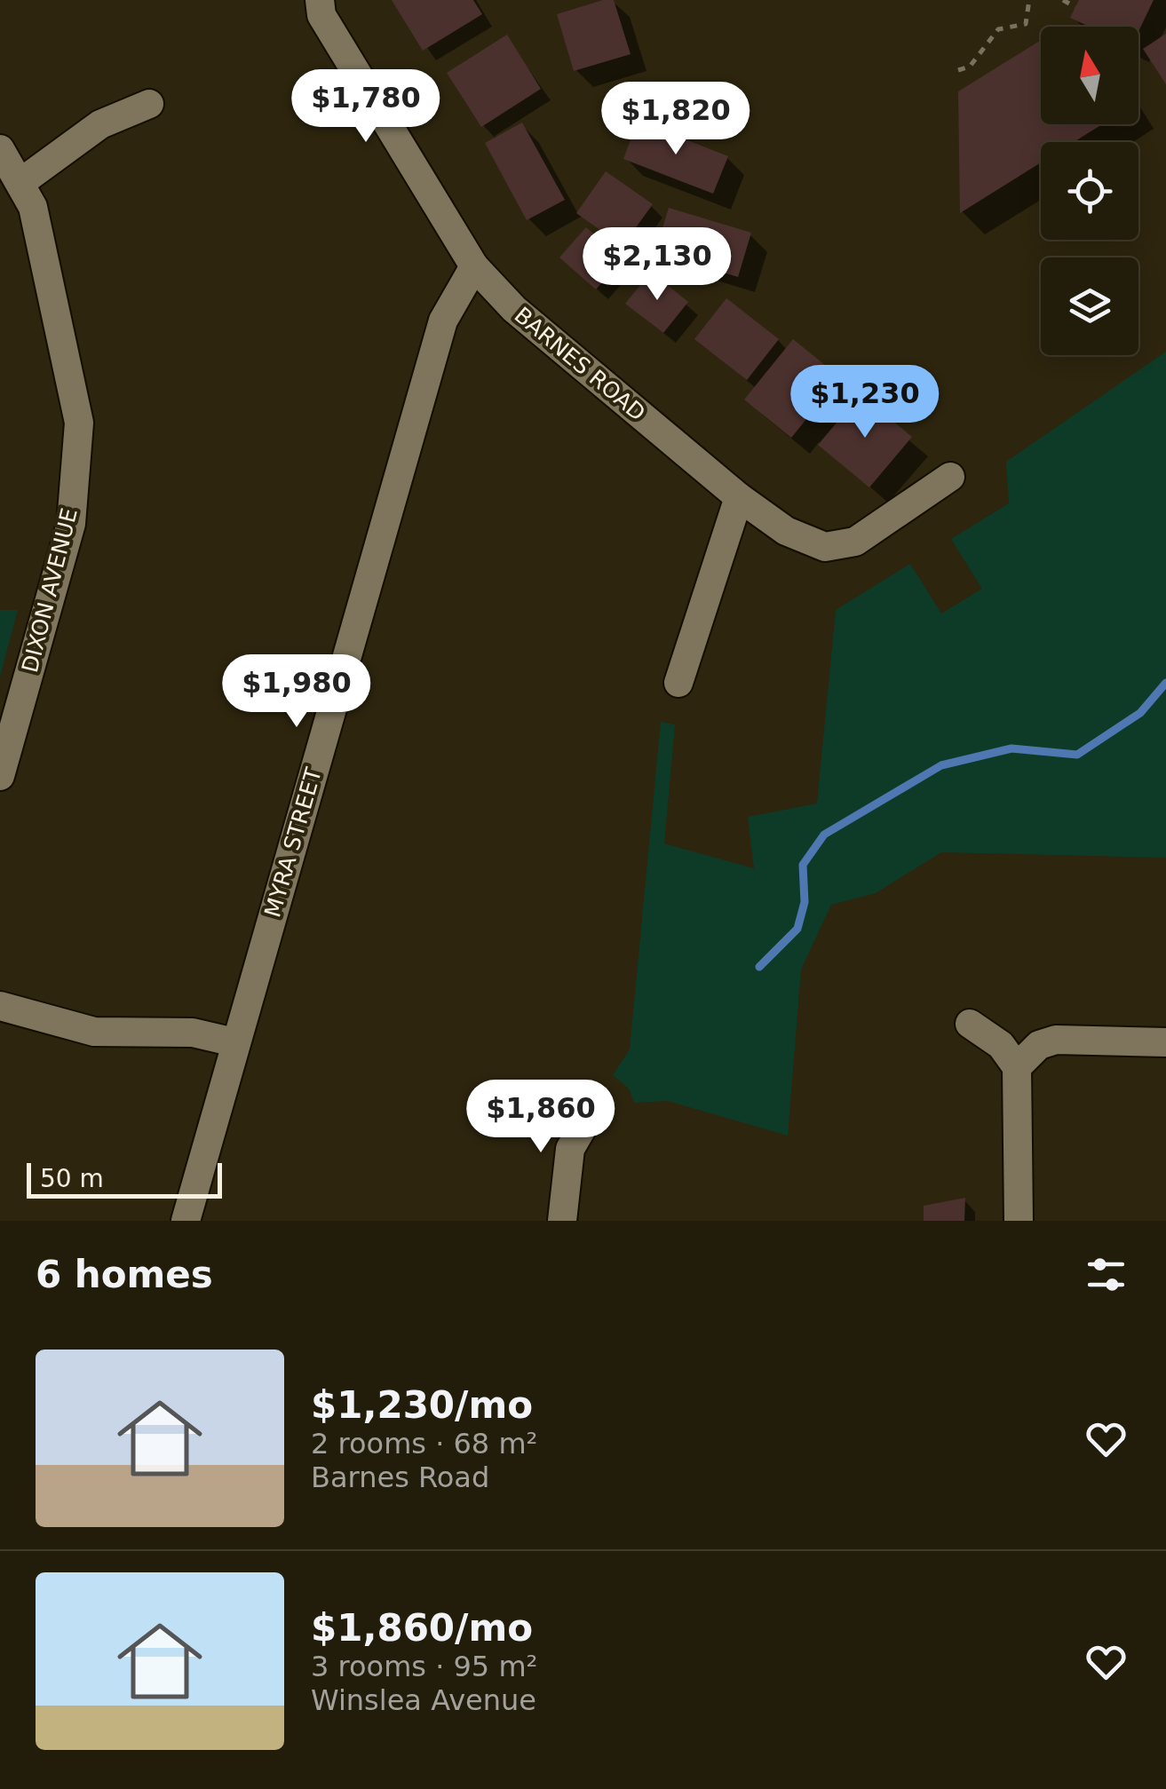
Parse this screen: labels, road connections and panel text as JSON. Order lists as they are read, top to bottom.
{
  "streets": {
    "street": ["BARNES ROAD", "DIXON AVENUE", "MYRA STREET"]
  },
  "crossings": [
    ["BARNES ROAD", "MYRA STREET"]
  ],
  "scale_bar": "50 m",
  "north": "top",
  "page": {
    "price": [
      "$1,780",
      "$1,820",
      "$2,130",
      "$1,230",
      "$1,980",
      "$1,860"
    ],
    "scale": "50 m",
    "heading": "6 homes",
    "list": [
      {
        "name": "$1,230/mo",
        "note": "2 rooms · 68 m² · Barnes Road"
      },
      {
        "name": "$1,860/mo",
        "note": "3 rooms · 95 m² · Winslea Avenue"
      }
    ]
  }
}
